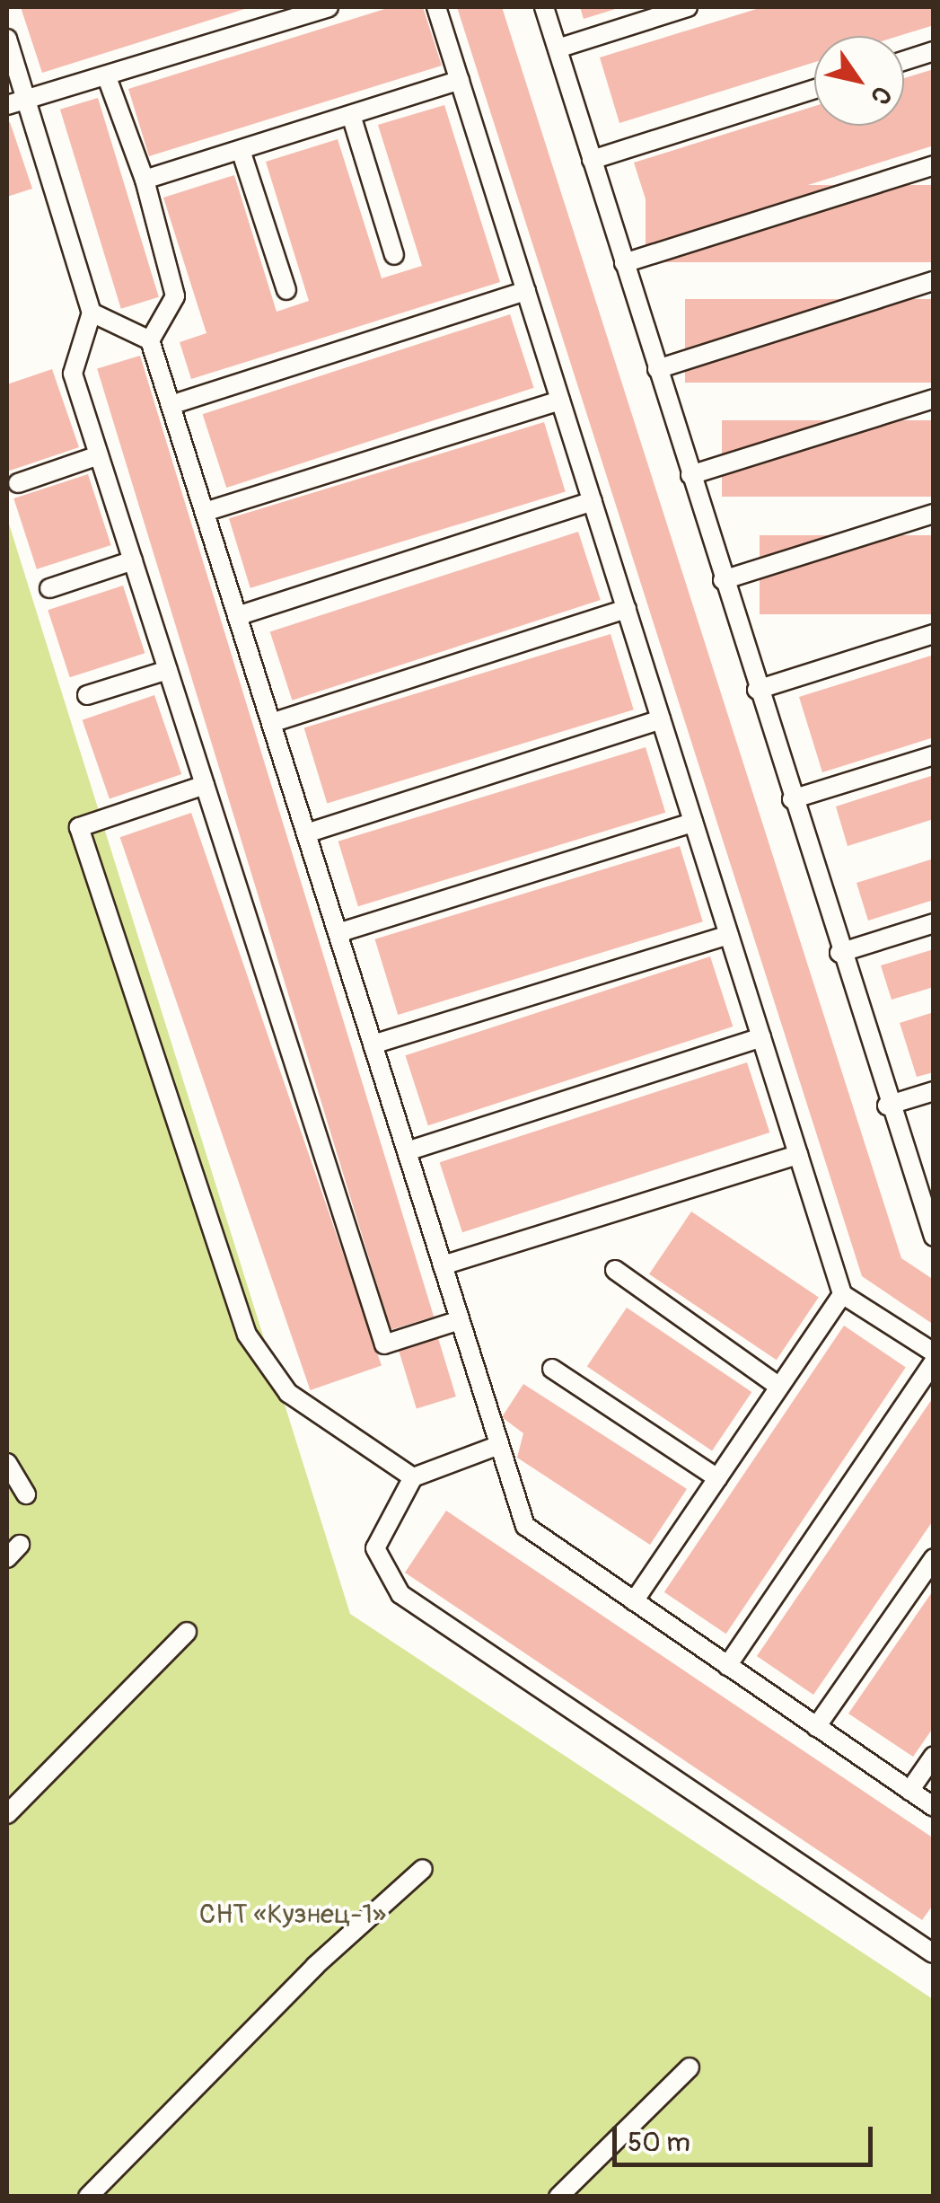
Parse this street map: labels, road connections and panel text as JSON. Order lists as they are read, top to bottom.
{
  "parks": ["СНТ «Кузнец-1»"],
  "scale_bar": "50 m",
  "north": "bottom right"
}
